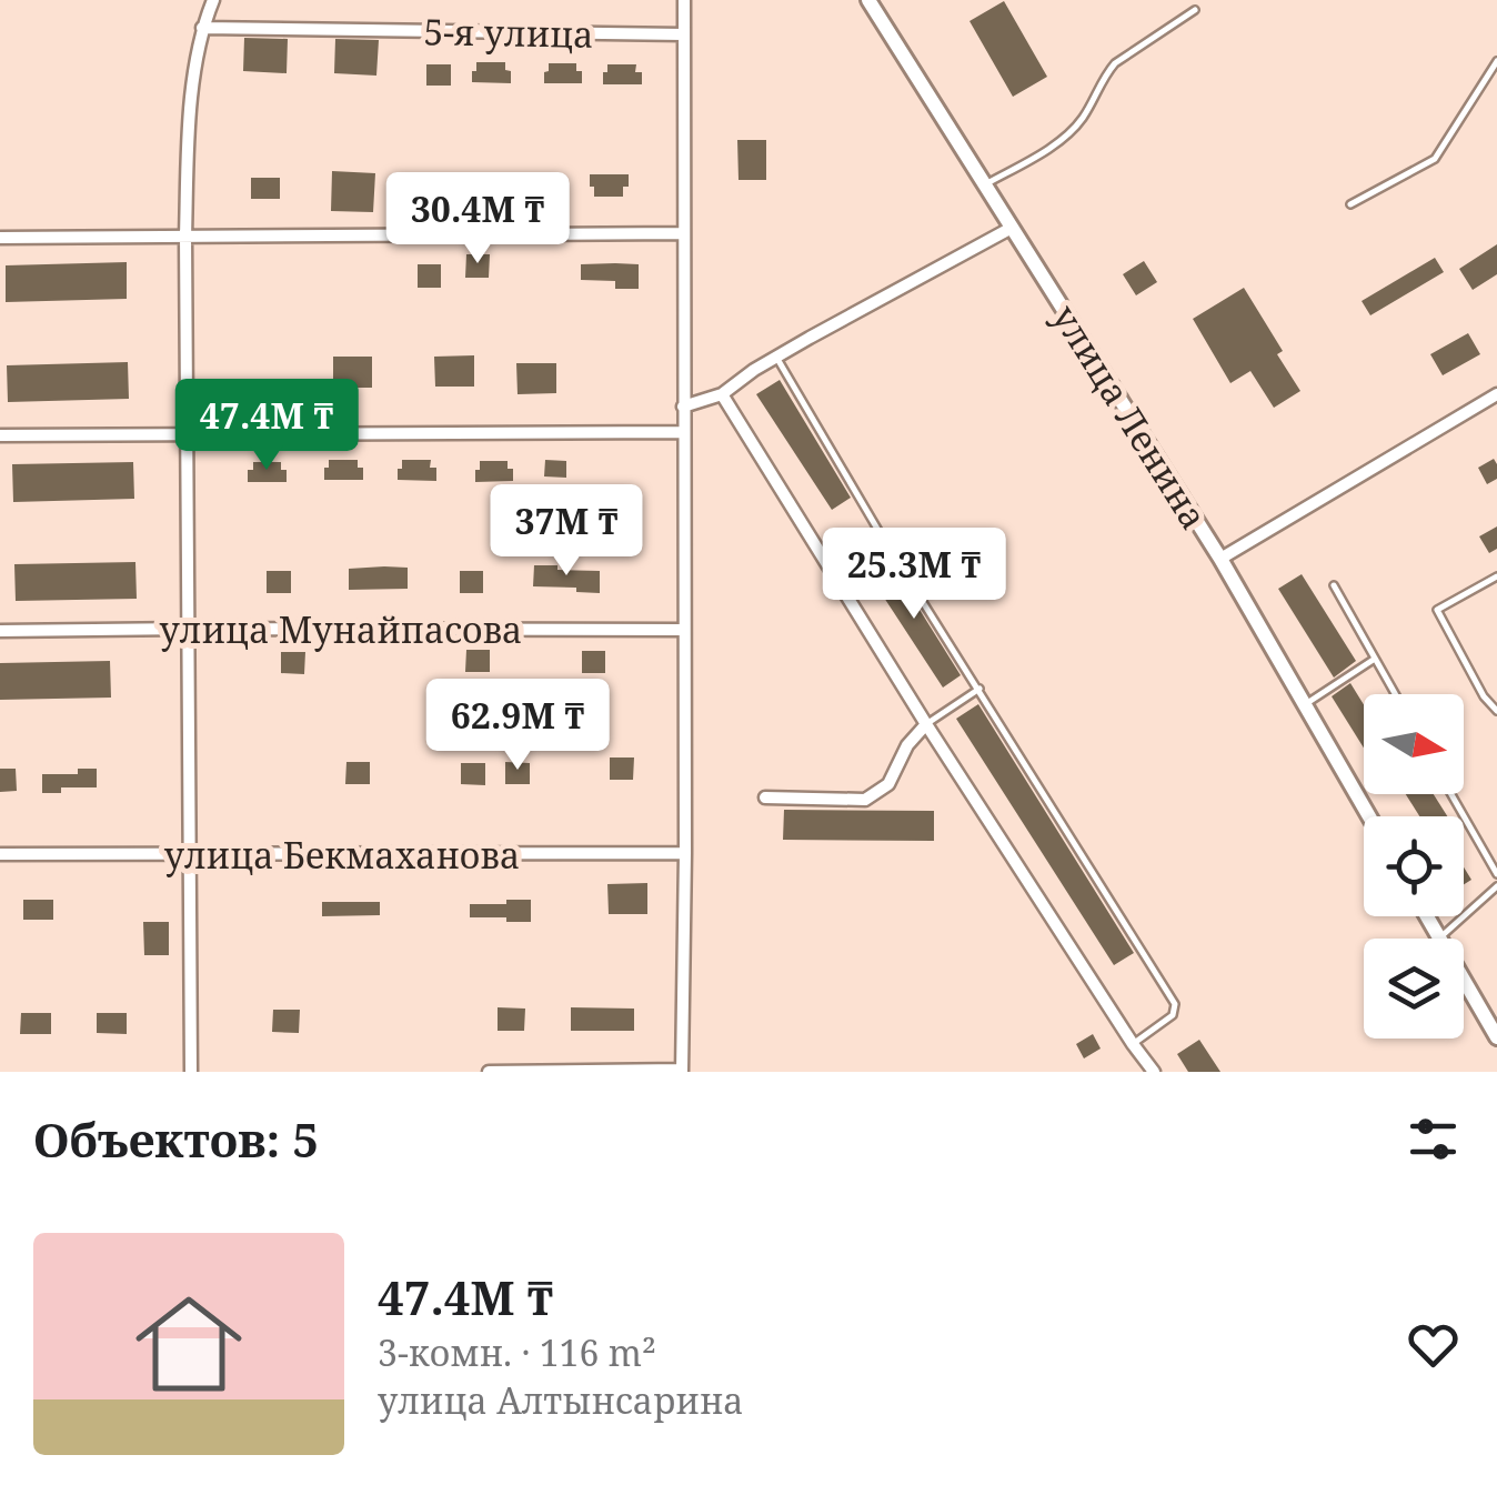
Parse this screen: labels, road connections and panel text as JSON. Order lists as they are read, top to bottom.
{
  "streets": {
    "street": [
      "5-я улица",
      "улица Ленина",
      "улица Мунайпасова",
      "улица Бекмаханова"
    ]
  },
  "north": "right",
  "page": {
    "price": [
      "30.4M ₸",
      "47.4M ₸",
      "37M ₸",
      "25.3M ₸",
      "62.9M ₸"
    ],
    "heading": "Объектов: 5",
    "list": [
      {
        "name": "47.4M ₸",
        "note": "3-комн. · 116 m² · улица Алтынсарина"
      }
    ]
  }
}
